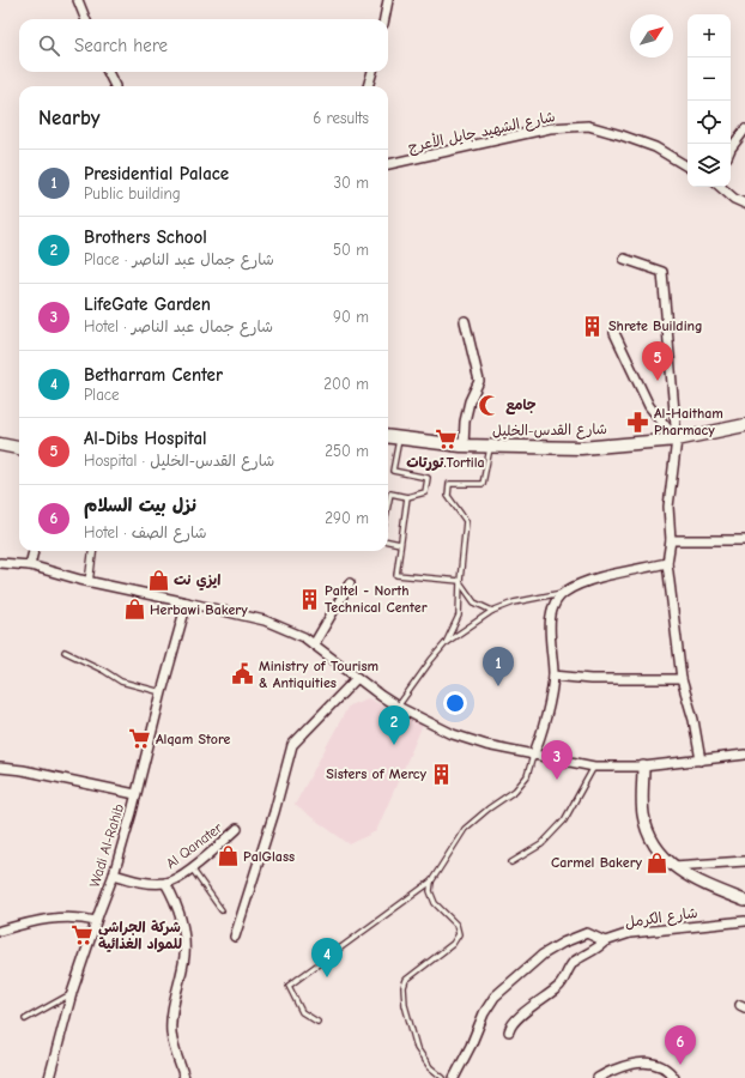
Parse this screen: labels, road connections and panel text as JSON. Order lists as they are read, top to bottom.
{
  "streets": {
    "main road": ["شارع القدس-الخليل"],
    "street": [
      "شارع الشهيد جايل الأعرج",
      "Wadi Al-Rahib",
      "Al Qanater",
      "شارع الكرمل"
    ]
  },
  "places": {
    "building": ["Shrete Building", "Paltel - North Technical Center", "Sisters of Mercy"],
    "mosque": ["جامع"],
    "pharmacy": ["Al-Haitham Pharmacy"],
    "supermarket": ["تورتات.Tortila", "Alqam Store", "شركة الجراشي للمواد الغذائية"],
    "shop": [
      "ايزي نت",
      "Herbawi Bakery",
      "PalGlass",
      "Carmel Bakery"
    ],
    "public building": ["Ministry of Tourism & Antiquities"]
  },
  "north": "top right",
  "page": {
    "map_buttons": ["+", "−"],
    "search": "Search here",
    "heading": ["Nearby", "6 results"],
    "list": [
      {
        "mark": "1",
        "name": "Presidential Palace",
        "note": "Public building",
        "value": "30 m"
      },
      {
        "mark": "2",
        "name": "Brothers School",
        "note": "Place · شارع جمال عبد الناصر",
        "value": "50 m"
      },
      {
        "mark": "3",
        "name": "LifeGate Garden",
        "note": "Hotel · شارع جمال عبد الناصر",
        "value": "90 m"
      },
      {
        "mark": "4",
        "name": "Betharram Center",
        "note": "Place",
        "value": "200 m"
      },
      {
        "mark": "5",
        "name": "Al-Dibs Hospital",
        "note": "Hospital · شارع القدس-الخليل",
        "value": "250 m"
      },
      {
        "mark": "6",
        "name": "نزل بيت السلام",
        "note": "Hotel · شارع الصف",
        "value": "290 m"
      }
    ],
    "pins": [
      "5",
      "1",
      "2",
      "3",
      "4",
      "6"
    ]
  }
}
